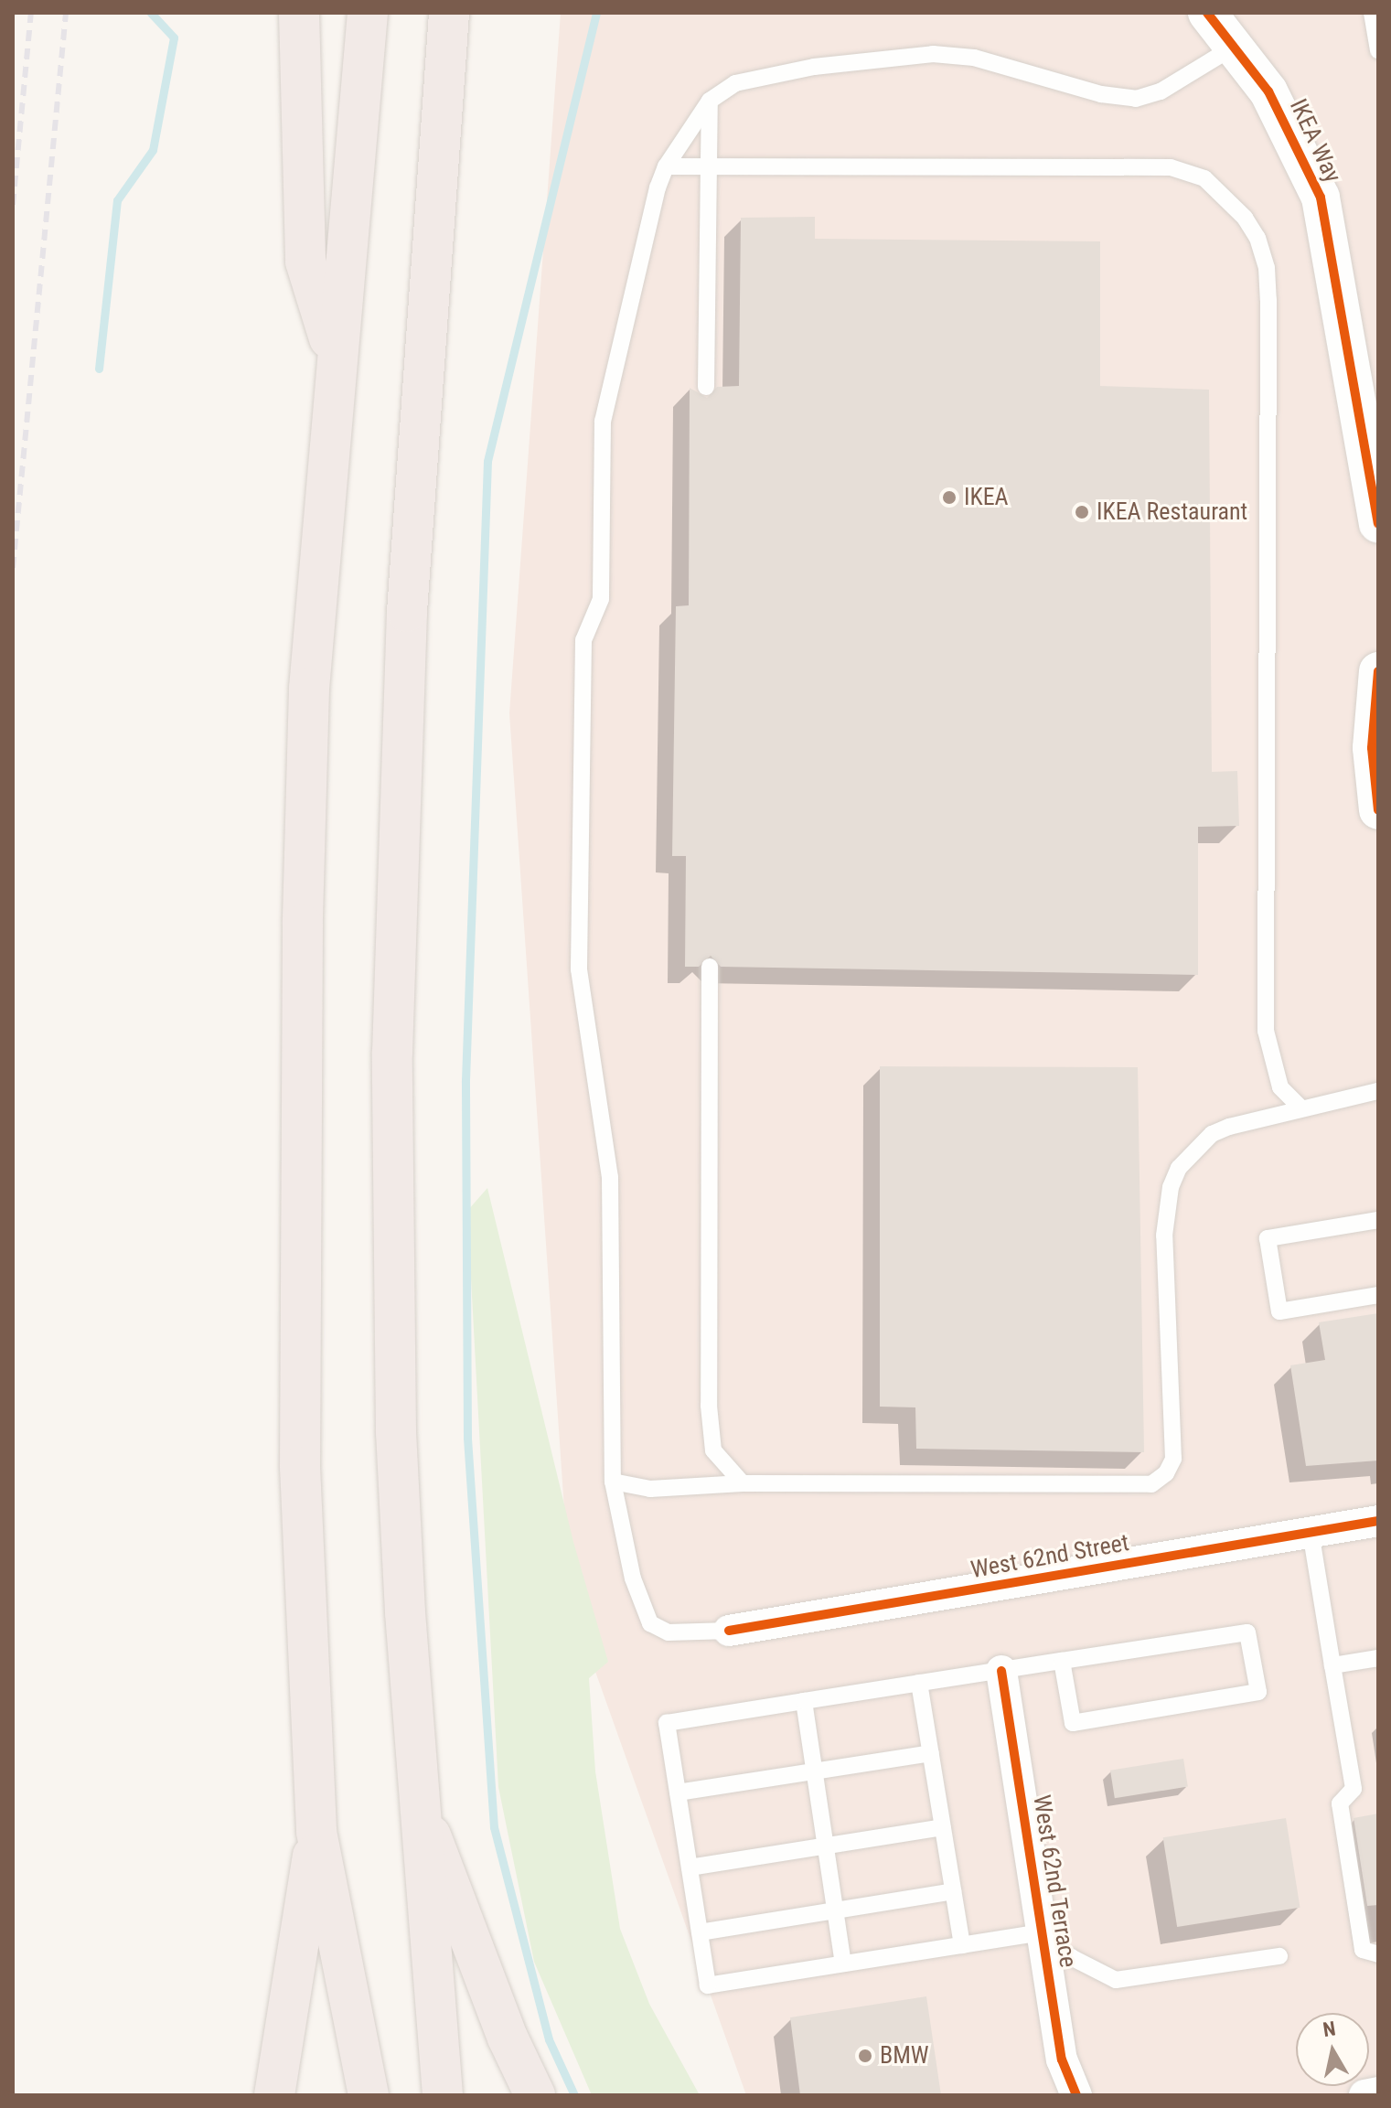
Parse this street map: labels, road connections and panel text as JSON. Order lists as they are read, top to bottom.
{
  "streets": {
    "street": ["IKEA Way", "West 62nd Street", "West 62nd Terrace"]
  },
  "places": ["IKEA", "IKEA Restaurant", "BMW"],
  "north": "top"
}
